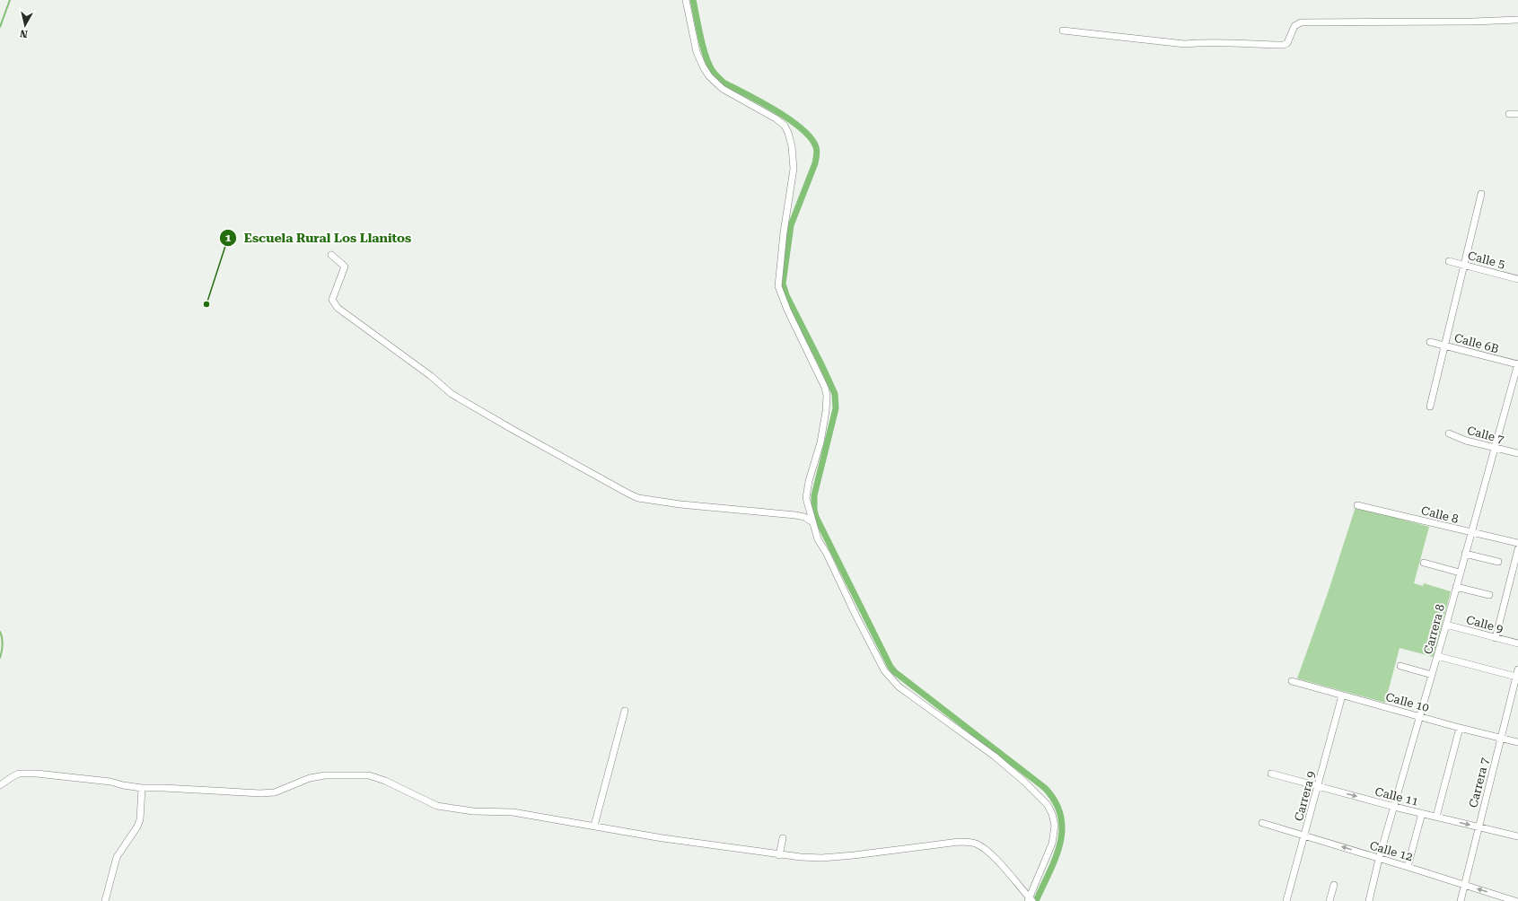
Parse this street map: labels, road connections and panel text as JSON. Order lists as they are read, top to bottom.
{
  "streets": {
    "street": [
      "Calle 5",
      "Calle 6B",
      "Calle 7",
      "Calle 8",
      "Calle 9",
      "Carrera 8",
      "Calle 10",
      "Carrera 7",
      "Carrera 9",
      "Calle 11",
      "Calle 12"
    ]
  },
  "crossings": [
    ["Calle 6B", "Carrera 8"],
    ["Calle 7", "Carrera 8"],
    ["Calle 8", "Carrera 8"],
    ["Calle 9", "Carrera 8"],
    ["Carrera 8", "Calle 10"],
    ["Carrera 8", "Calle 11"],
    ["Carrera 8", "Calle 12"],
    ["Calle 10", "Carrera 7"],
    ["Calle 10", "Carrera 9"],
    ["Carrera 7", "Calle 11"],
    ["Carrera 7", "Calle 12"],
    ["Carrera 9", "Calle 11"],
    ["Carrera 9", "Calle 12"]
  ],
  "one_way": ["Calle 11", "Calle 12"],
  "places": ["Escuela Rural Los Llanitos"],
  "north": "bottom"
}
